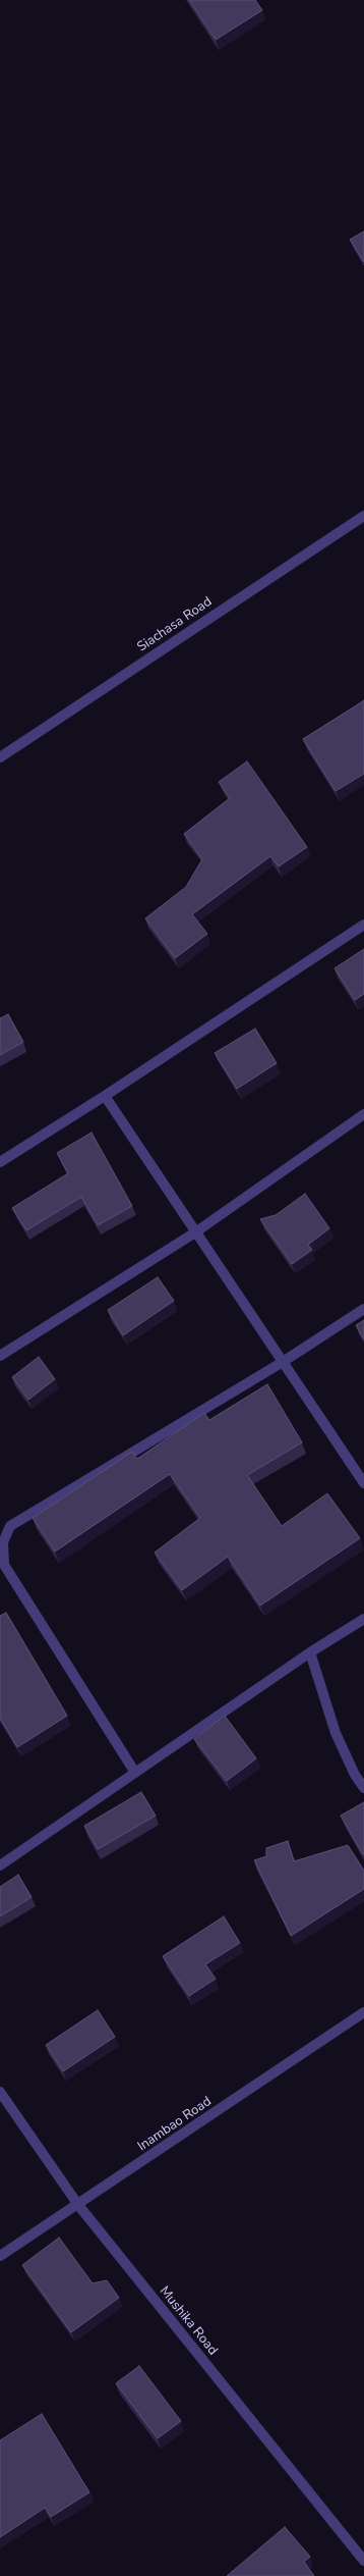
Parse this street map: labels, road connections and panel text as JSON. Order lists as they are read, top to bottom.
{
  "streets": {
    "street": ["Siachasa Road", "Inambao Road", "Mushika Road"]
  },
  "crossings": [
    ["Inambao Road", "Mushika Road"]
  ]
}
